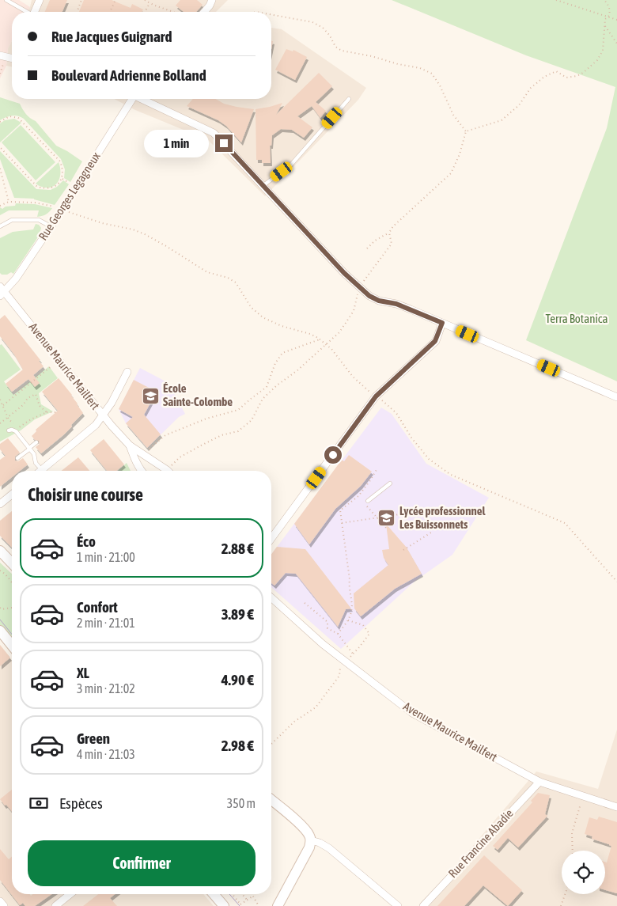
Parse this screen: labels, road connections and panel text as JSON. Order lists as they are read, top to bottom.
{
  "streets": {
    "street": ["Rue Georges Legagneux", "Avenue Maurice Mailfert", "Rue Francine Abadie"]
  },
  "crossings": [
    ["Rue Georges Legagneux", "Avenue Maurice Mailfert"],
    ["Avenue Maurice Mailfert", "Rue Francine Abadie"]
  ],
  "parks": ["Terra Botanica"],
  "places": {
    "school or university": ["École Sainte-Colombe", "Lycée professionnel Les Buissonnets"]
  },
  "page": {
    "banner": ["Rue Jacques Guignard", "Boulevard Adrienne Bolland"],
    "bubble": "1 min",
    "heading": "Choisir une course",
    "list": [
      {
        "name": "Éco",
        "note": "1 min · 21:00",
        "value": "2.88 €"
      },
      {
        "name": "Confort",
        "note": "2 min · 21:01",
        "value": "3.89 €"
      },
      {
        "name": "XL",
        "note": "3 min · 21:02",
        "value": "4.90 €"
      },
      {
        "name": "Green",
        "note": "4 min · 21:03",
        "value": "2.98 €"
      }
    ],
    "pay": ["Espèces", "350 m"],
    "buttons": "Confirmer"
  }
}
